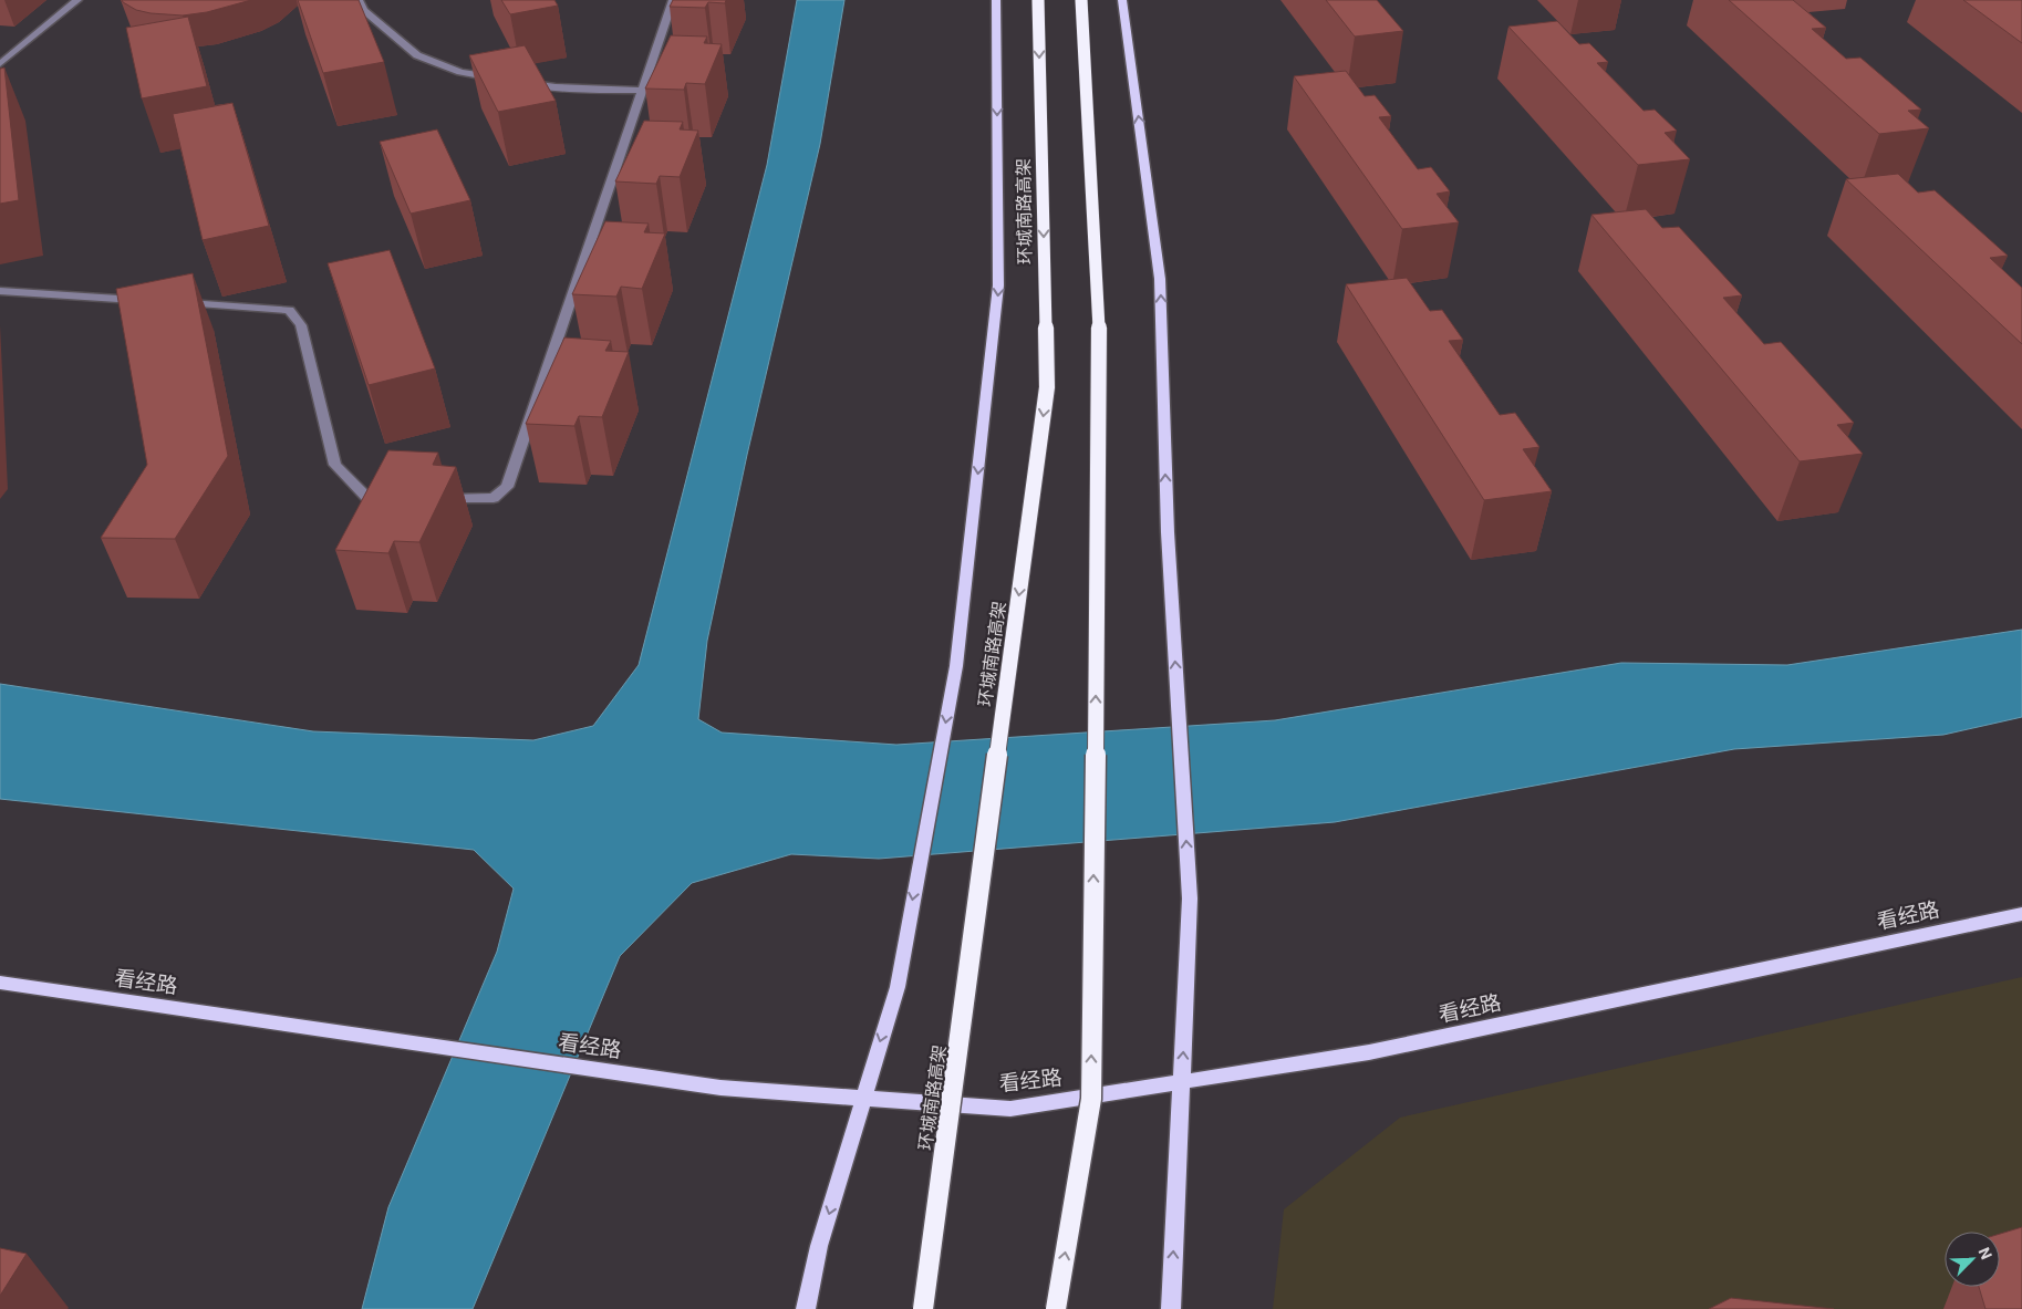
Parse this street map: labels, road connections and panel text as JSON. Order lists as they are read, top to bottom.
{
  "streets": {
    "highway": ["环城南路高架"],
    "main road": ["看经路"]
  },
  "north": "top right"
}
